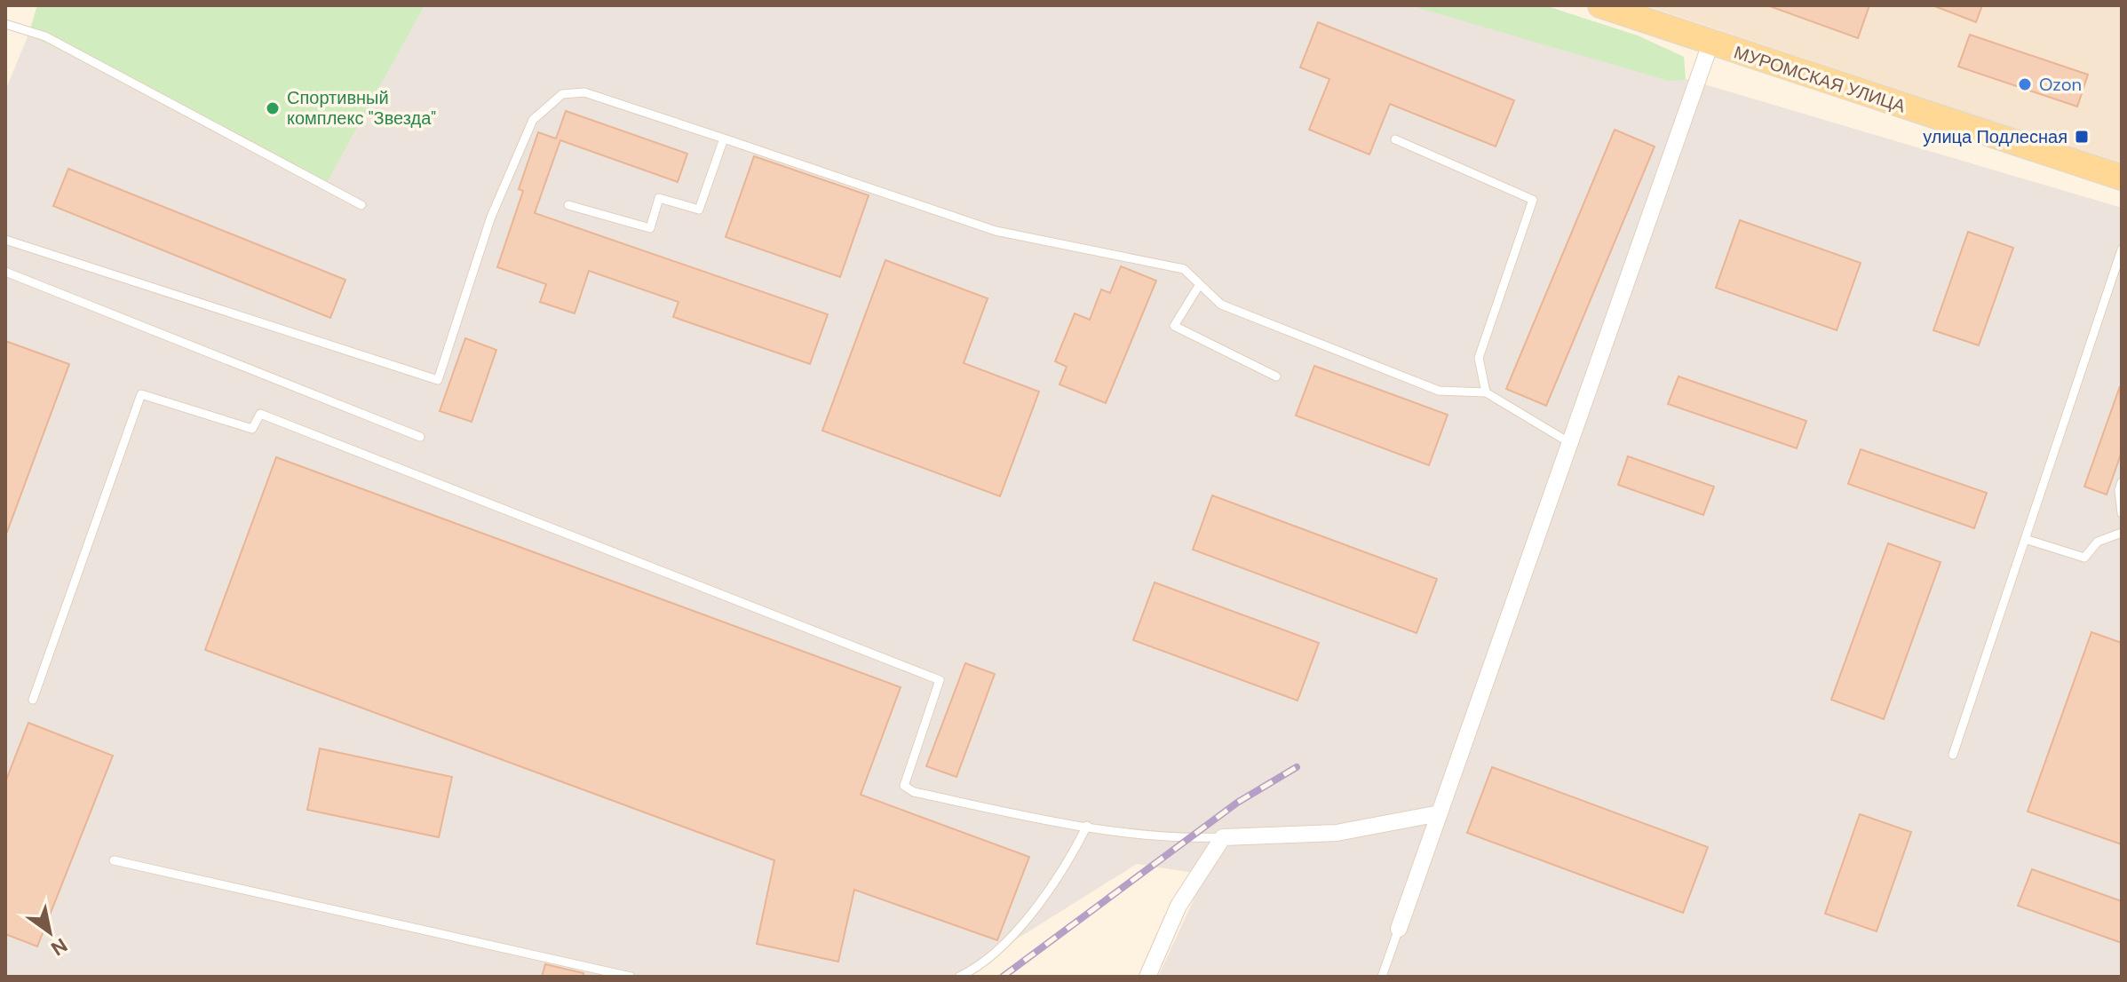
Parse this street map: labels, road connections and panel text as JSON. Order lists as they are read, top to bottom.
{
  "streets": {
    "main road": ["МУРОМСКАЯ УЛИЦА"]
  },
  "places": {
    "other": ["Ozon", "Спортивный комплекс \"Звезда\""],
    "transit": ["улица Подлесная"]
  },
  "north": "bottom right"
}
